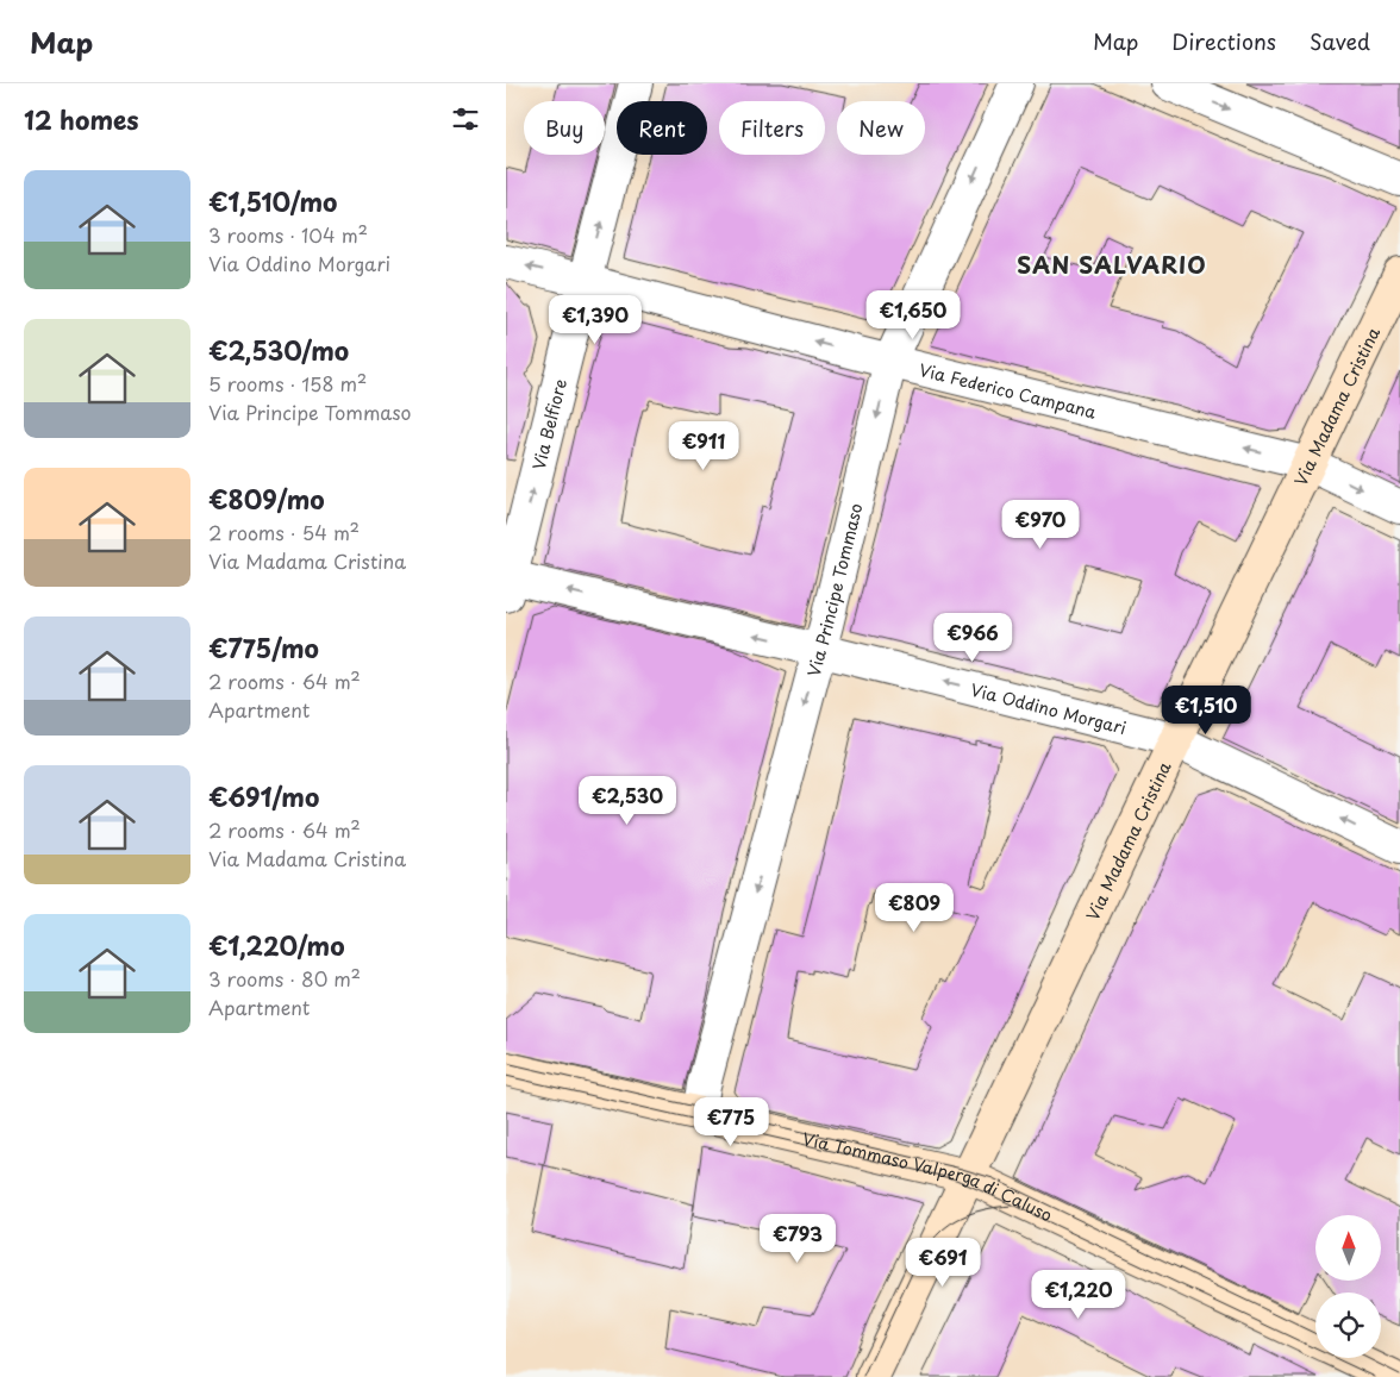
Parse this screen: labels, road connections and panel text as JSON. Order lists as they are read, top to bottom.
{
  "streets": {
    "street": [
      "Via Federico Campana",
      "Via Madama Cristina",
      "Via Belfiore",
      "Via Principe Tommaso",
      "Via Oddino Morgari",
      "Via Tommaso Valperga di Caluso"
    ]
  },
  "crossings": [
    ["Via Federico Campana", "Via Madama Cristina"],
    ["Via Federico Campana", "Via Belfiore"],
    ["Via Federico Campana", "Via Principe Tommaso"],
    ["Via Madama Cristina", "Via Oddino Morgari"],
    ["Via Madama Cristina", "Via Tommaso Valperga di Caluso"],
    ["Via Belfiore", "Via Oddino Morgari"],
    ["Via Principe Tommaso", "Via Oddino Morgari"],
    ["Via Principe Tommaso", "Via Tommaso Valperga di Caluso"]
  ],
  "one_way": ["Via Belfiore", "Via Principe Tommaso", "Via Oddino Morgari"],
  "districts": ["SAN SALVARIO"],
  "north": "top",
  "page": {
    "header": "Map",
    "nav": ["Map", "Directions", "Saved"],
    "heading": "12 homes",
    "chip": [
      "Buy",
      "Rent",
      "Filters",
      "New"
    ],
    "list": [
      {
        "name": "€1,510/mo",
        "note": "3 rooms · 104 m² · Via Oddino Morgari"
      },
      {
        "name": "€2,530/mo",
        "note": "5 rooms · 158 m² · Via Principe Tommaso"
      },
      {
        "name": "€809/mo",
        "note": "2 rooms · 54 m² · Via Madama Cristina"
      },
      {
        "name": "€775/mo",
        "note": "2 rooms · 64 m² · Apartment"
      },
      {
        "name": "€691/mo",
        "note": "2 rooms · 64 m² · Via Madama Cristina"
      },
      {
        "name": "€1,220/mo",
        "note": "3 rooms · 80 m² · Apartment"
      }
    ],
    "price": [
      "€1,650",
      "€1,390",
      "€911",
      "€970",
      "€966",
      "€1,510",
      "€2,530",
      "€809",
      "€775",
      "€793",
      "€691",
      "€1,220"
    ]
  }
}
